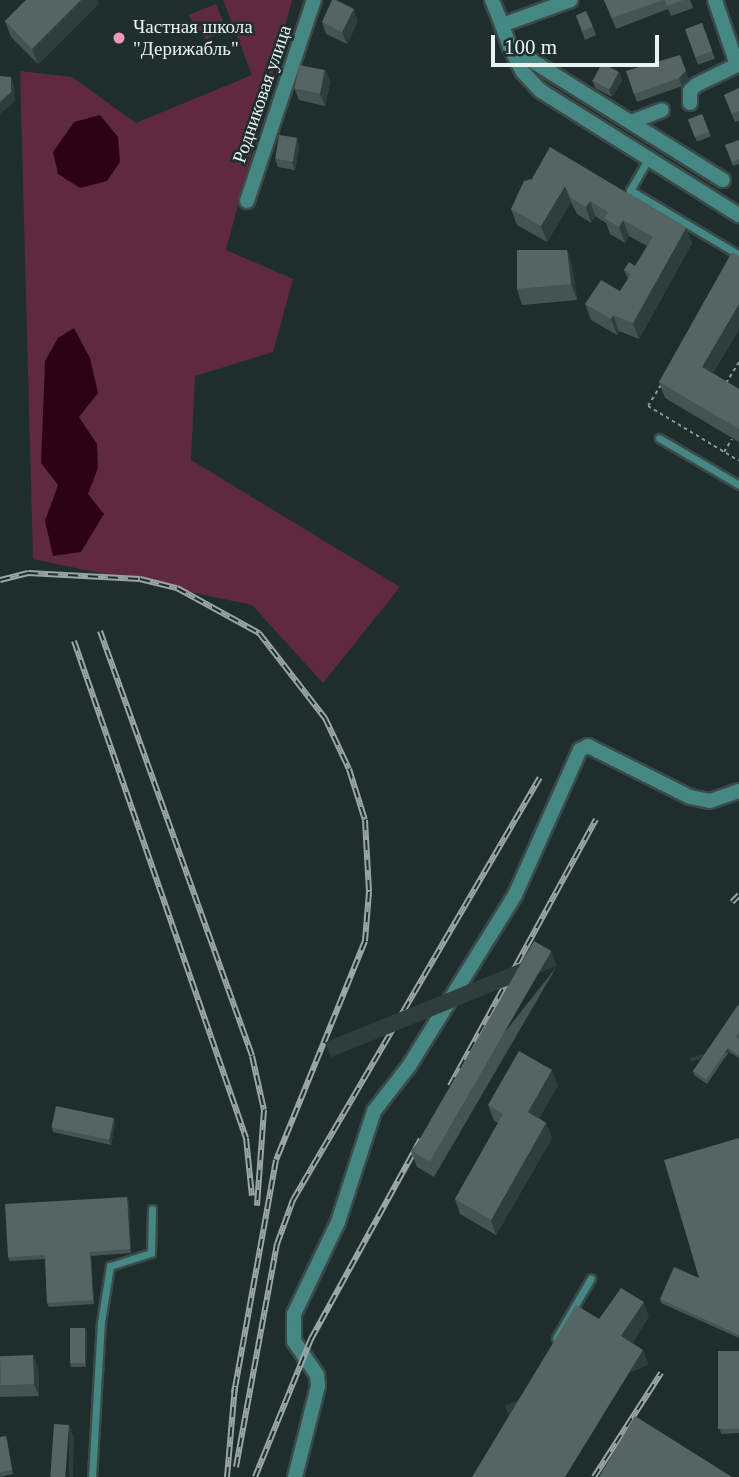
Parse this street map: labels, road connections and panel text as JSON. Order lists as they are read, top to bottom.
{
  "streets": {
    "street": ["Родниковая улица"]
  },
  "places": ["Частная школа \"Дерижабль\""],
  "scale_bar": "100 m"
}
